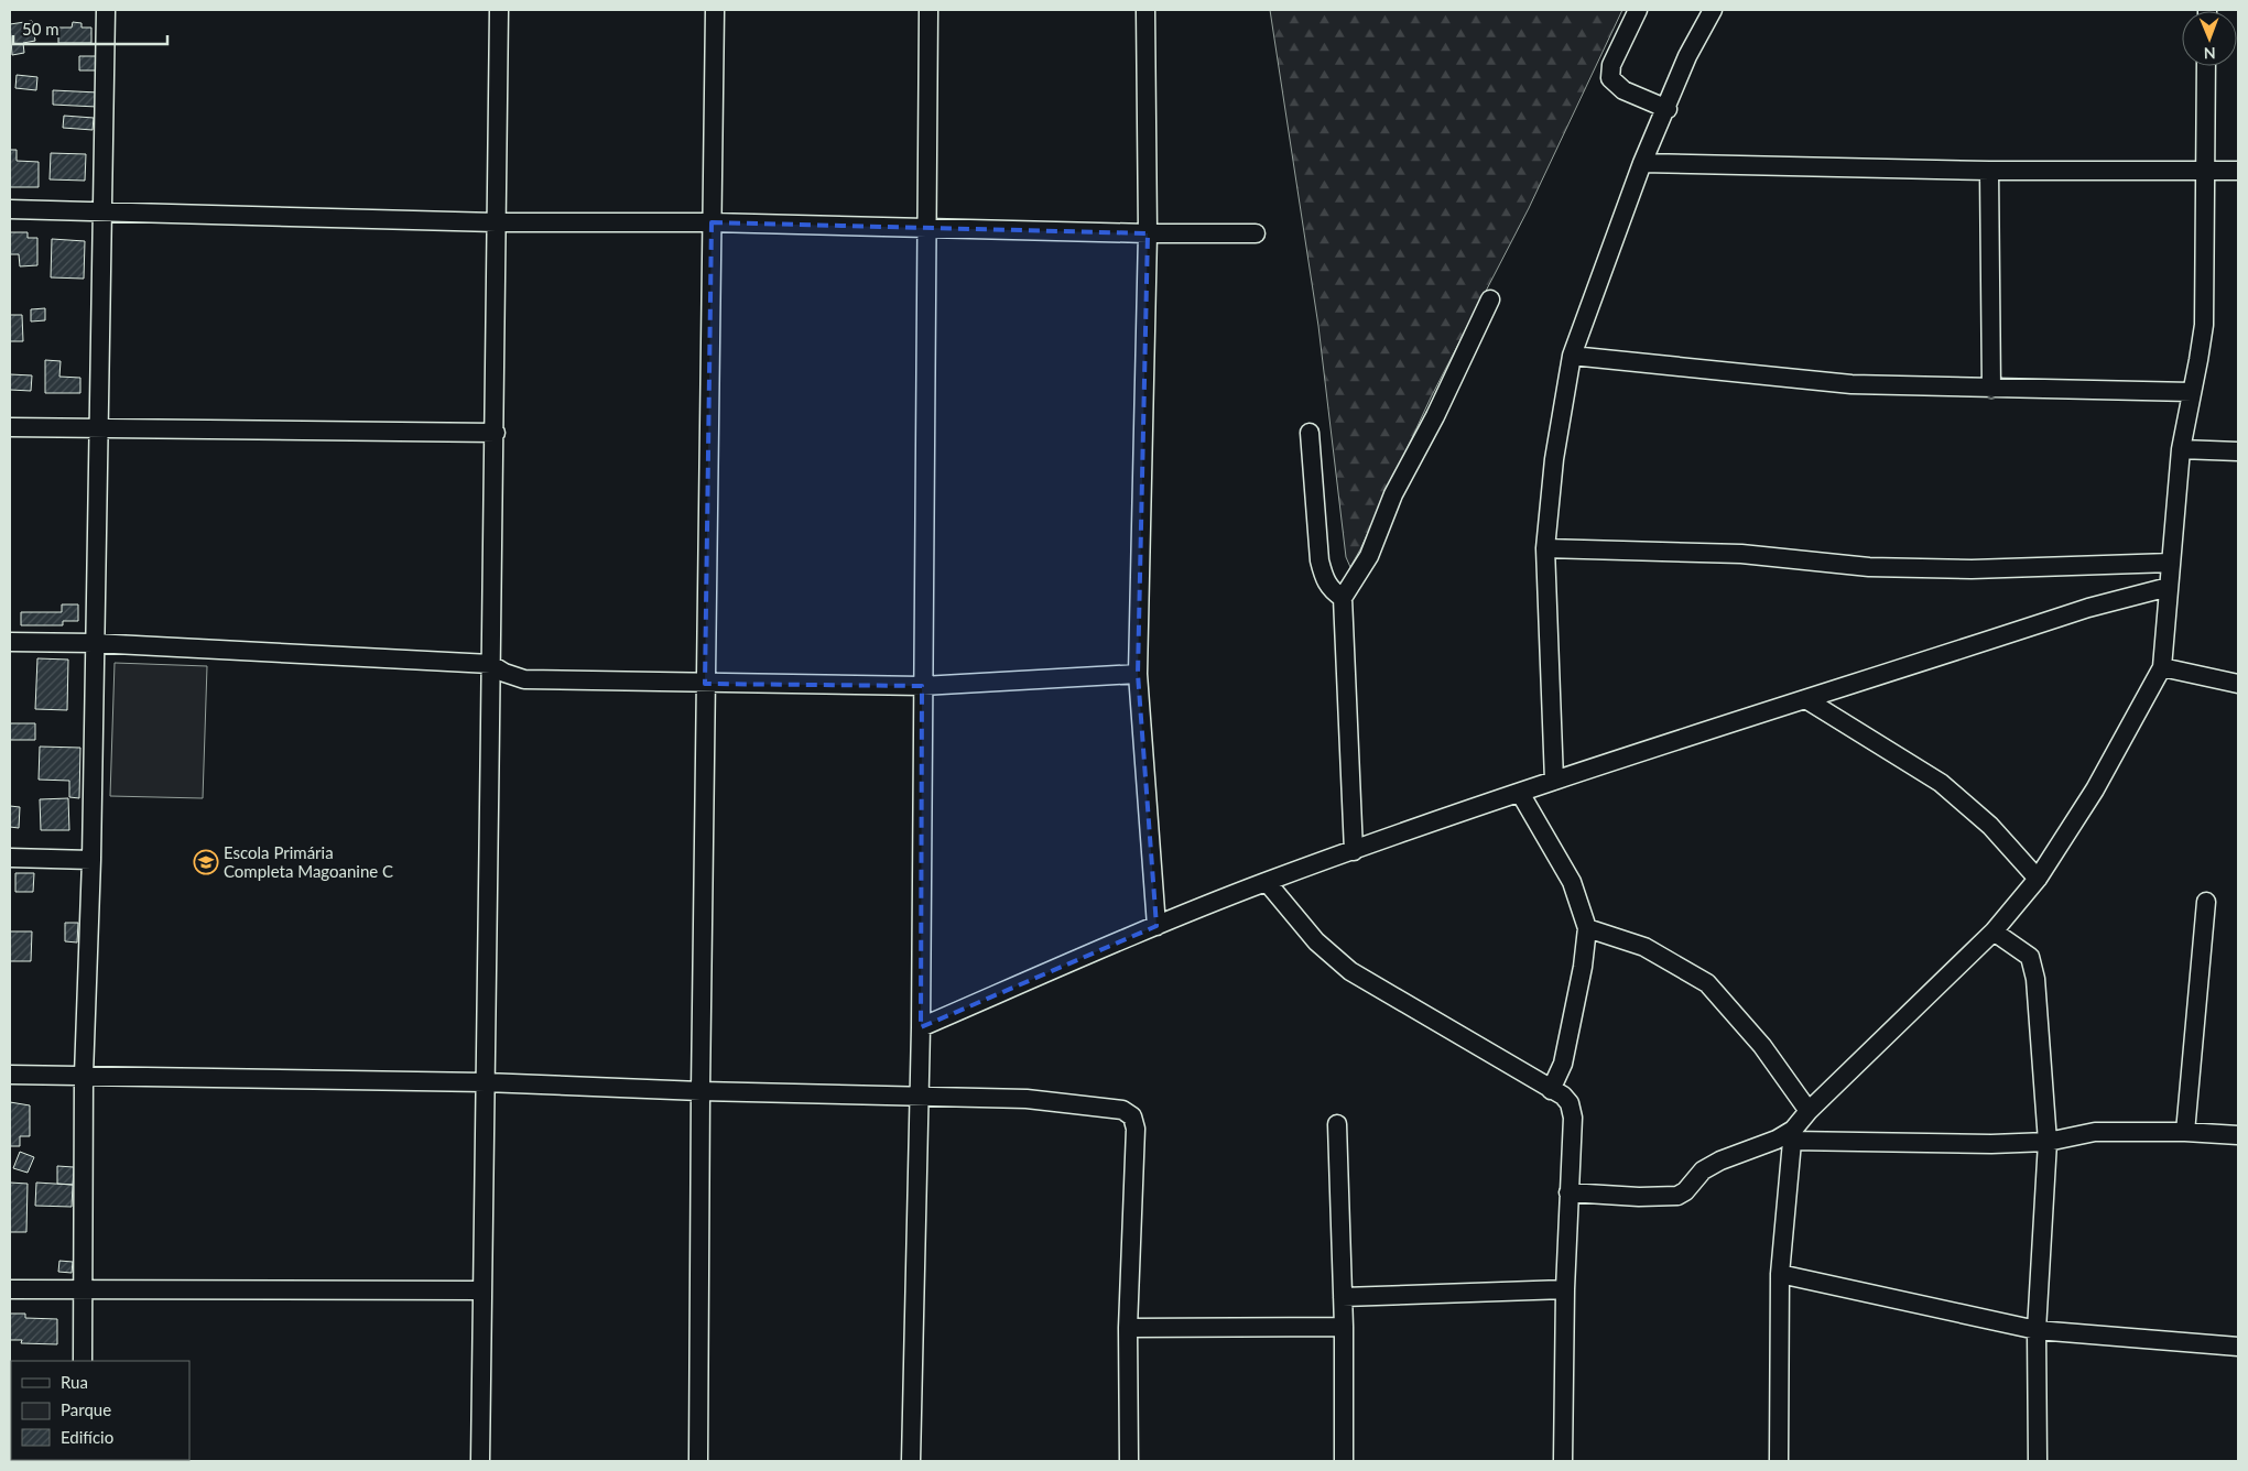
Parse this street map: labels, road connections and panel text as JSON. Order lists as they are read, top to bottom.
{
  "places": {
    "school or university": ["Escola Primária Completa Magoanine C"]
  },
  "legend": ["Rua", "Parque", "Edifício"],
  "scale_bar": "50 m",
  "north": "bottom"
}
